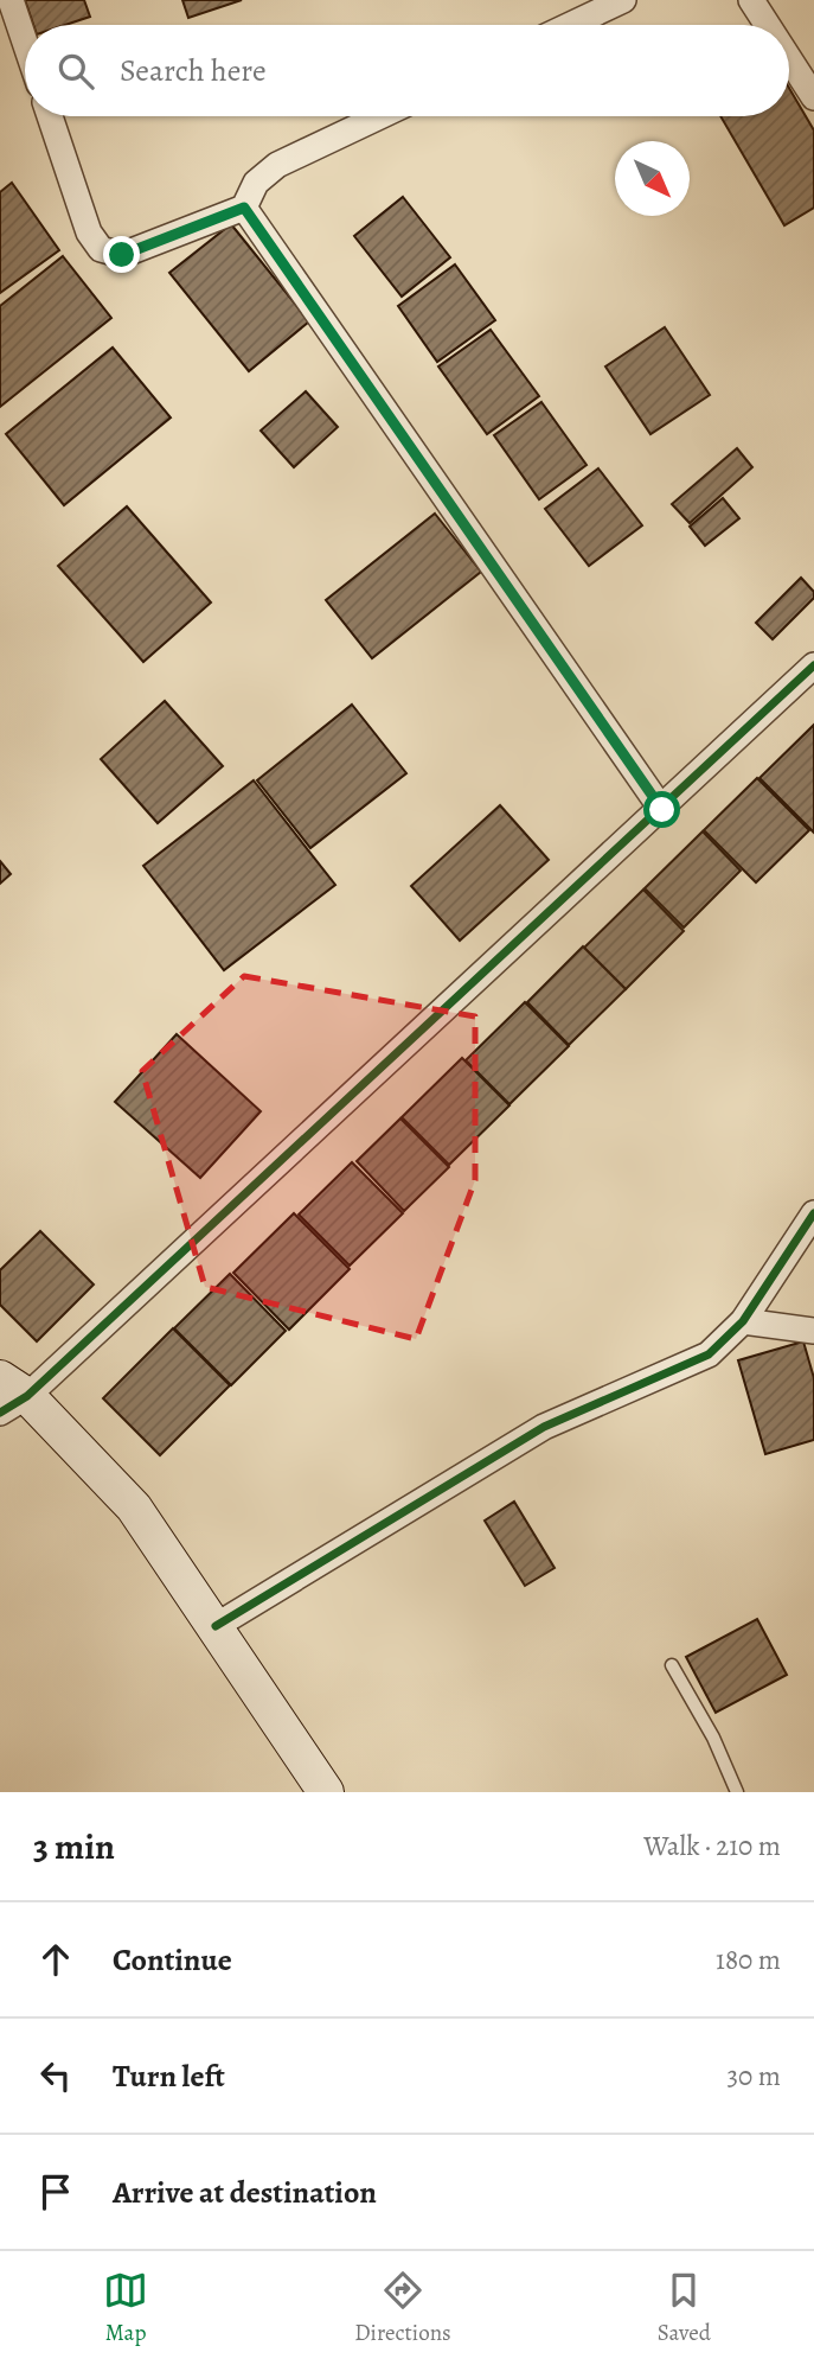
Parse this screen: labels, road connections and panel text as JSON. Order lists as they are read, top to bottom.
{
  "north": "bottom right",
  "page": {
    "search": "Search here",
    "heading": ["3 min", "Walk · 210 m"],
    "list": [
      ["Continue", "180 m"],
      ["Turn left", "30 m"],
      "Arrive at destination"
    ],
    "nav": ["Map", "Directions", "Saved"]
  }
}
